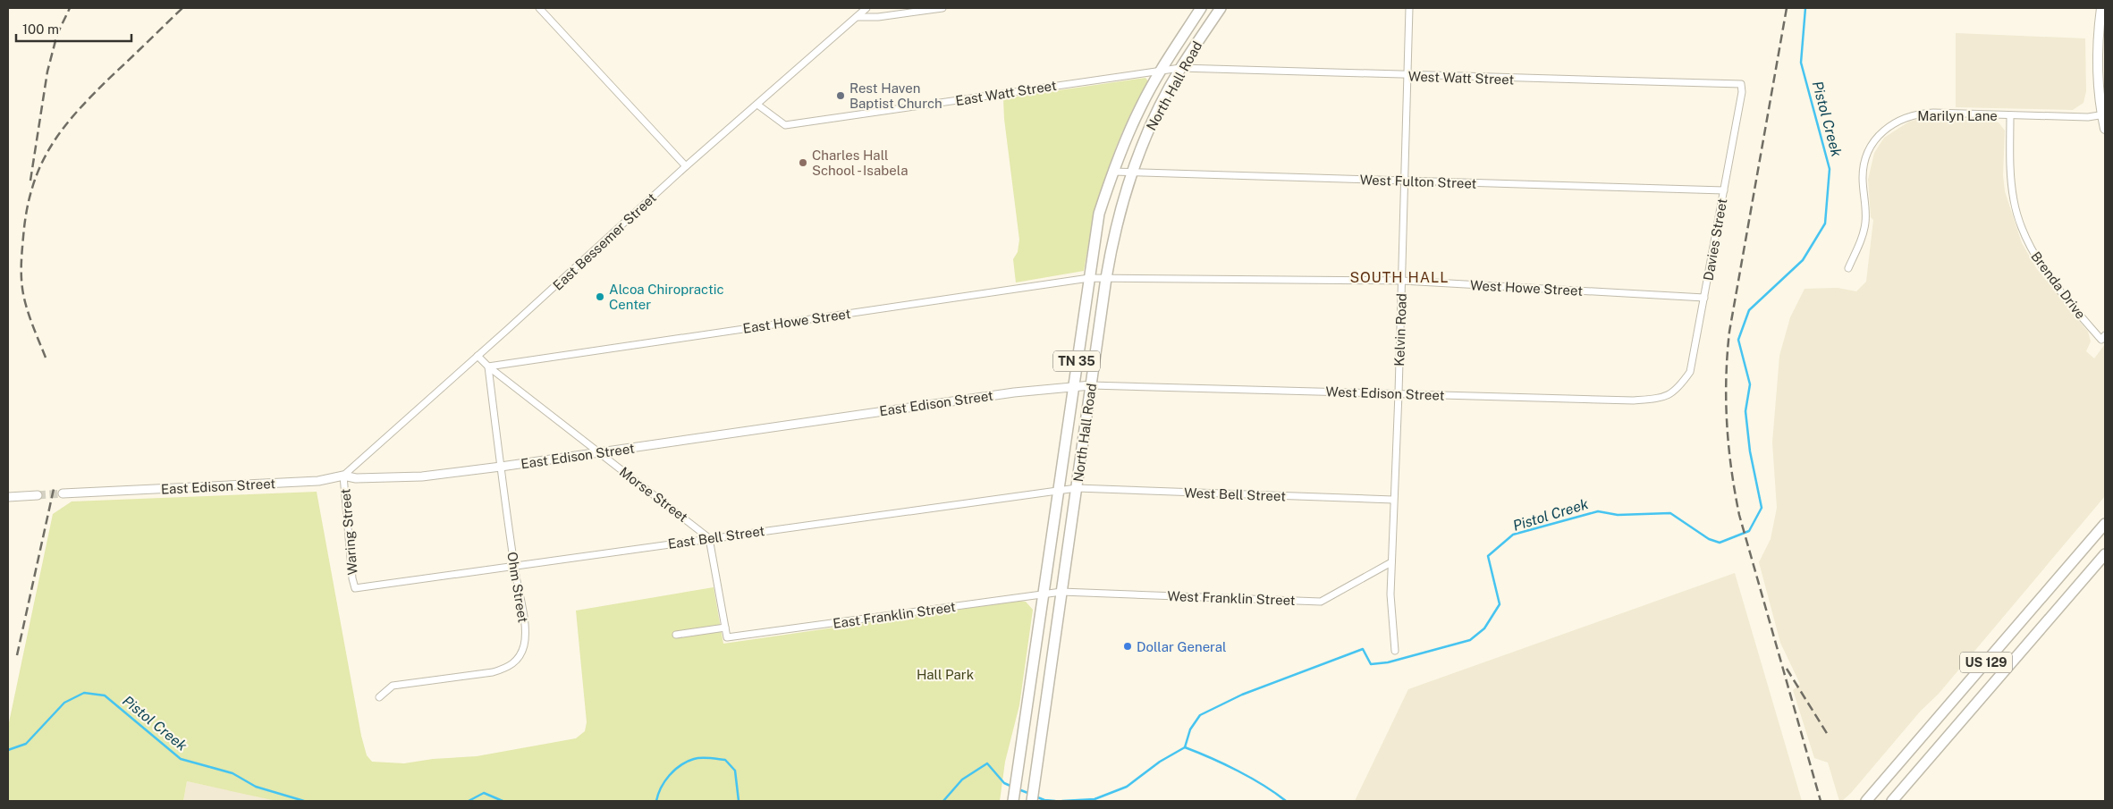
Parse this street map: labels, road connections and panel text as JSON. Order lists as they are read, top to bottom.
{
  "streets": {
    "main road": ["North Hall Road", "TN 35", "US 129"],
    "street": [
      "West Watt Street",
      "East Watt Street",
      "Marilyn Lane",
      "West Fulton Street",
      "Davies Street",
      "East Bessemer Street",
      "Brenda Drive",
      "West Howe Street",
      "East Howe Street",
      "Kelvin Road",
      "West Edison Street",
      "East Edison Street",
      "Morse Street",
      "West Bell Street",
      "Waring Street",
      "East Bell Street",
      "Ohm Street",
      "West Franklin Street",
      "East Franklin Street"
    ]
  },
  "crossings": [
    ["West Watt Street", "North Hall Road"],
    ["West Watt Street", "East Watt Street"],
    ["West Watt Street", "Davies Street"],
    ["West Watt Street", "Kelvin Road"],
    ["North Hall Road", "East Watt Street"],
    ["North Hall Road", "West Fulton Street"],
    ["North Hall Road", "West Howe Street"],
    ["North Hall Road", "East Howe Street"],
    ["North Hall Road", "West Edison Street"],
    ["North Hall Road", "East Edison Street"],
    ["North Hall Road", "West Bell Street"],
    ["North Hall Road", "East Bell Street"],
    ["North Hall Road", "West Franklin Street"],
    ["North Hall Road", "East Franklin Street"],
    ["East Watt Street", "East Bessemer Street"],
    ["Marilyn Lane", "Brenda Drive"],
    ["West Fulton Street", "Davies Street"],
    ["West Fulton Street", "Kelvin Road"],
    ["Davies Street", "West Howe Street"],
    ["Davies Street", "West Edison Street"],
    ["East Bessemer Street", "East Edison Street"],
    ["East Bessemer Street", "Morse Street"],
    ["East Bessemer Street", "Waring Street"],
    ["West Howe Street", "East Howe Street"],
    ["West Howe Street", "Kelvin Road"],
    ["East Howe Street", "Morse Street"],
    ["East Howe Street", "Ohm Street"],
    ["Kelvin Road", "West Edison Street"],
    ["Kelvin Road", "West Bell Street"],
    ["Kelvin Road", "West Franklin Street"],
    ["West Edison Street", "East Edison Street"],
    ["East Edison Street", "Morse Street"],
    ["East Edison Street", "Waring Street"],
    ["East Edison Street", "Ohm Street"],
    ["Morse Street", "East Bell Street"],
    ["Morse Street", "Ohm Street"],
    ["West Bell Street", "East Bell Street"],
    ["Waring Street", "East Bell Street"],
    ["East Bell Street", "Ohm Street"],
    ["West Franklin Street", "East Franklin Street"]
  ],
  "districts": ["SOUTH HALL"],
  "water": ["Pistol Creek"],
  "parks": ["Hall Park"],
  "places": [
    "Rest Haven Baptist Church",
    "Charles Hall School - Isabela",
    "Alcoa Chiropractic Center",
    "Dollar General"
  ],
  "scale_bar": "100 m"
}
